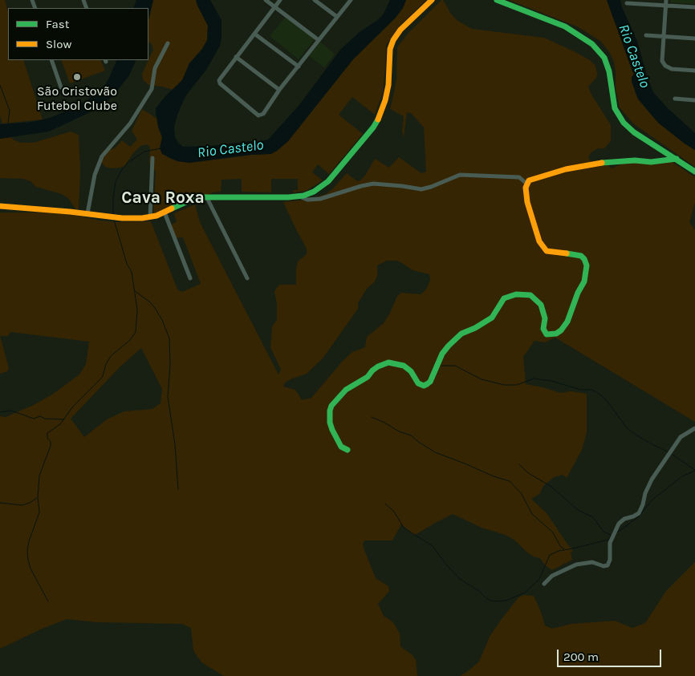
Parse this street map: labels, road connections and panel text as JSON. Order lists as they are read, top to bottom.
{
  "districts": ["Cava Roxa"],
  "water": ["Rio Castelo"],
  "places": ["São Cristovão Futebol Clube"],
  "legend": ["Fast", "Slow"],
  "scale_bar": "200 m"
}
